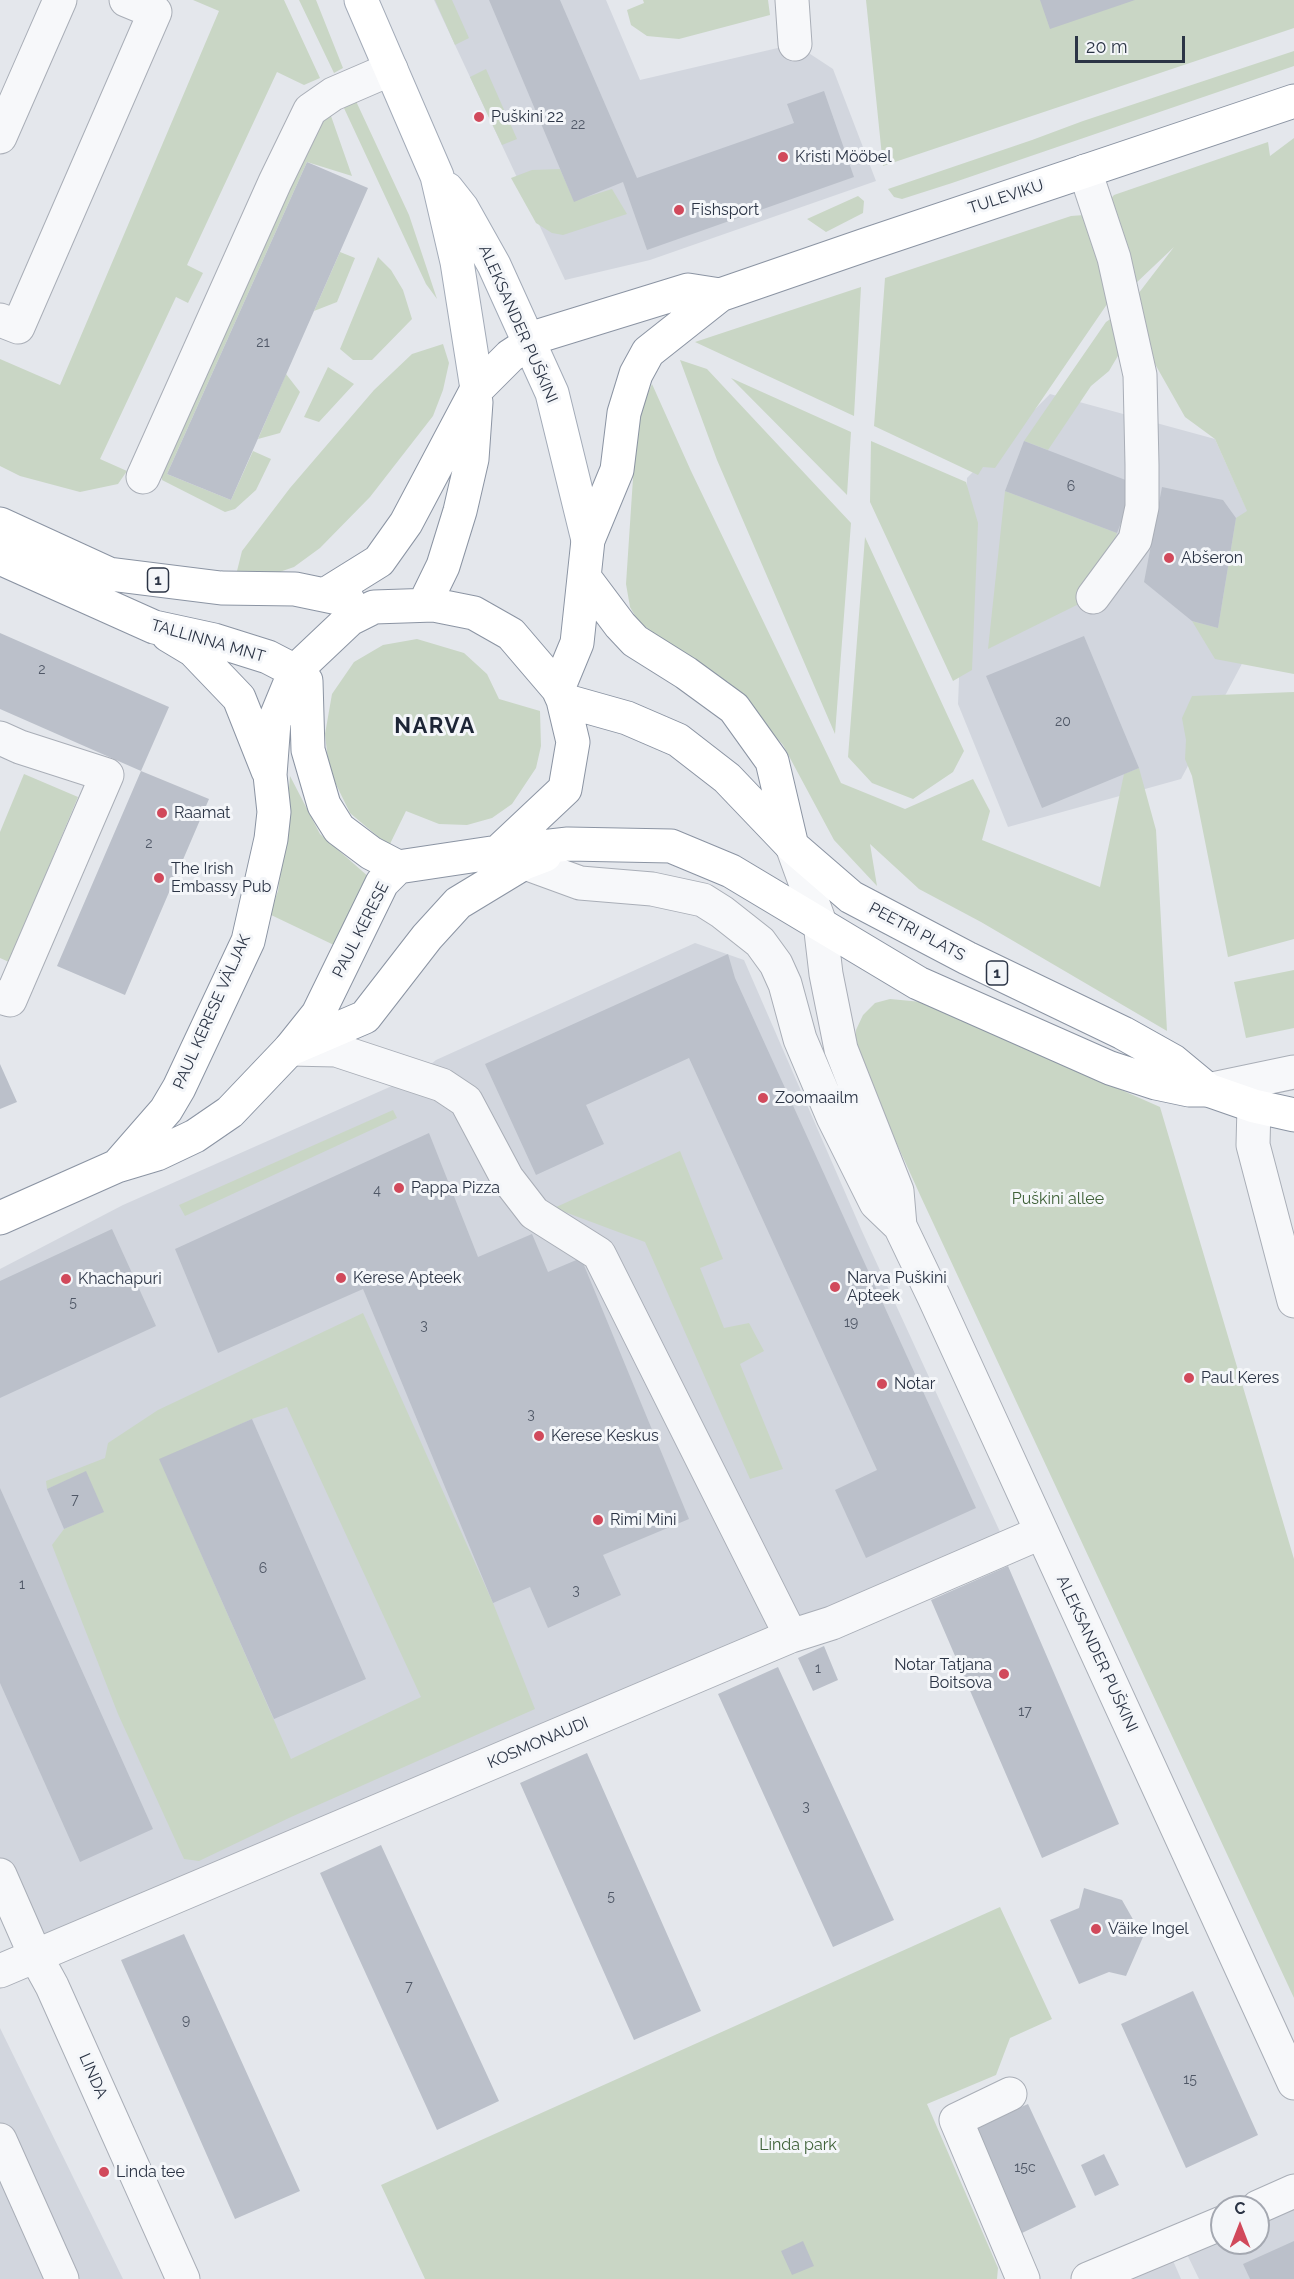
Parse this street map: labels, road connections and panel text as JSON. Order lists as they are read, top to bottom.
{
  "streets": {
    "main road": [
      "TULEVIKU",
      "ALEKSANDER PUŠKINI",
      "1",
      "TALLINNA MNT",
      "PAUL KERESE",
      "PEETRI PLATS",
      "PAUL KERESE VÄLJAK"
    ],
    "street": ["KOSMONAUDI", "LINDA"]
  },
  "crossings": [
    ["TULEVIKU", "ALEKSANDER PUŠKINI"],
    ["TULEVIKU", "1"],
    ["ALEKSANDER PUŠKINI", "PAUL KERESE"],
    ["ALEKSANDER PUŠKINI", "PEETRI PLATS"],
    ["ALEKSANDER PUŠKINI", "PAUL KERESE VÄLJAK"],
    ["ALEKSANDER PUŠKINI", "KOSMONAUDI"],
    ["1", "TALLINNA MNT"],
    ["1", "PAUL KERESE"],
    ["1", "PAUL KERESE VÄLJAK"],
    ["TALLINNA MNT", "PAUL KERESE VÄLJAK"],
    ["PAUL KERESE", "PEETRI PLATS"],
    ["PAUL KERESE", "PAUL KERESE VÄLJAK"],
    ["KOSMONAUDI", "LINDA"]
  ],
  "districts": ["NARVA"],
  "parks": ["Puškini allee", "Linda park"],
  "places": [
    "Puškini 22",
    "Kristi Mööbel",
    "Fishsport",
    "Abšeron",
    "Raamat",
    "The Irish Embassy Pub",
    "Zoomaailm",
    "Pappa Pizza",
    "Kerese Apteek",
    "Khachapuri",
    "Narva Puškini Apteek",
    "Paul Keres",
    "Notar",
    "Kerese Keskus",
    "Rimi Mini",
    "Notar Tatjana Boitsova",
    "Väike Ingel",
    "Linda tee"
  ],
  "house_numbers": [
    "22",
    "21",
    "6",
    "2",
    "20",
    "2",
    "4",
    "5",
    "19",
    "3",
    "3",
    "7",
    "6",
    "1",
    "3",
    "1",
    "17",
    "3",
    "5",
    "7",
    "9",
    "15",
    "15c"
  ],
  "scale_bar": "20 m",
  "north": "top"
}
